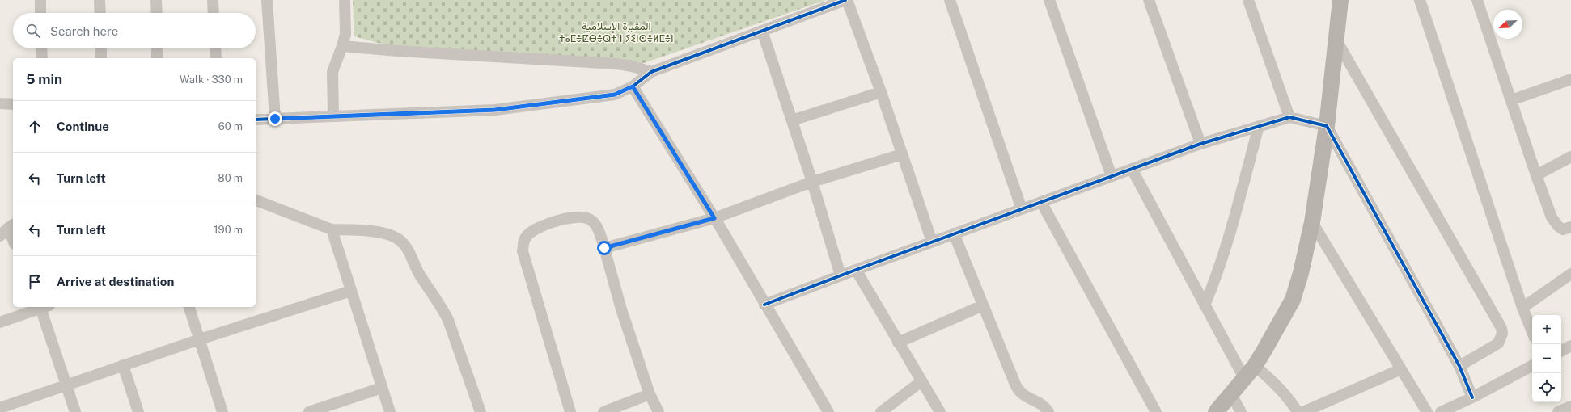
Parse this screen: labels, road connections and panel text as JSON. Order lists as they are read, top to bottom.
{
  "parks": ["المقبرة الإسلامية ⵜⴰⵎⴻⵇⴱⴻⵕⵜ ⵏ ⵢⵉⵏⵙⴻⵍⵎⴻⵏ"],
  "north": "bottom left",
  "page": {
    "search": "Search here",
    "heading": ["5 min", "Walk · 330 m"],
    "list": [
      ["Continue", "60 m"],
      ["Turn left", "80 m"],
      ["Turn left", "190 m"],
      "Arrive at destination"
    ],
    "map_buttons": ["+", "−"]
  }
}
